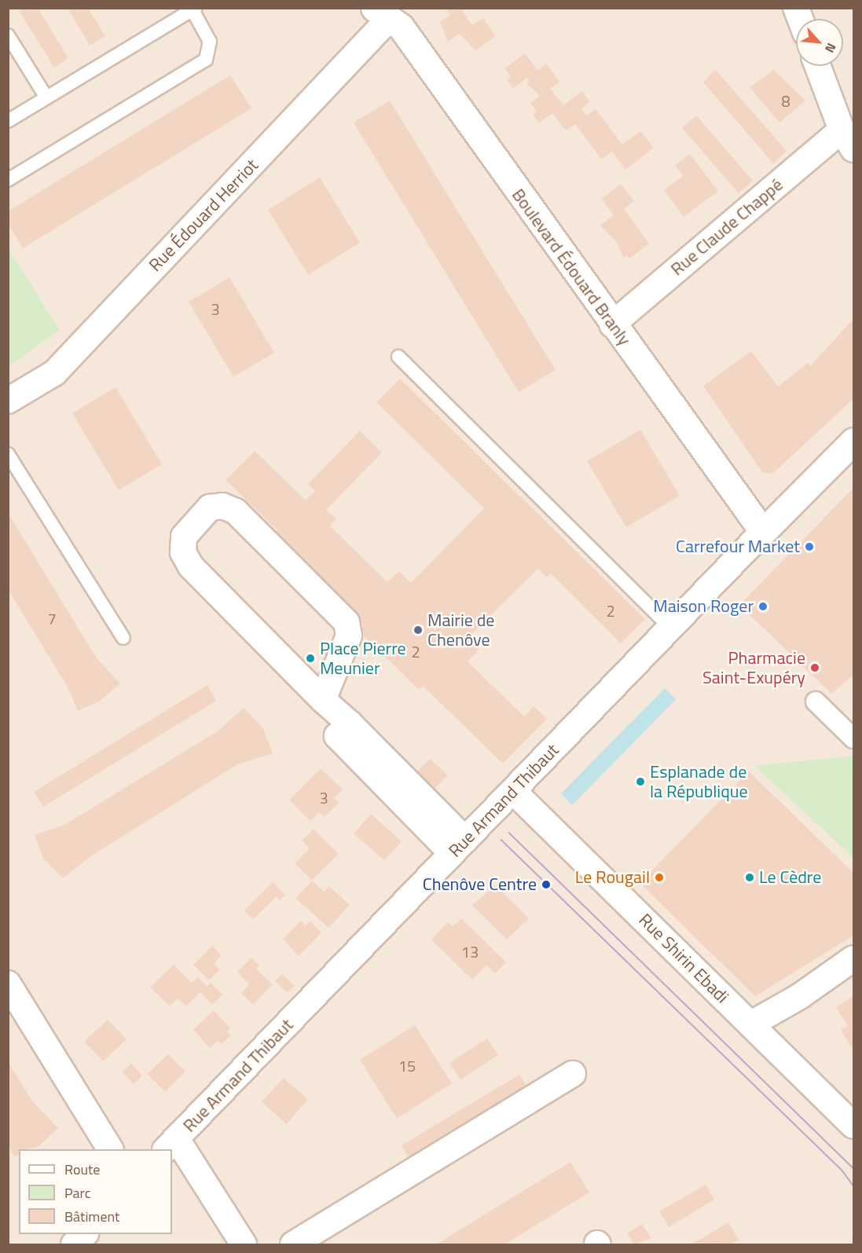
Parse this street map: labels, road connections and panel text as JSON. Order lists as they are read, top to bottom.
{
  "streets": {
    "street": [
      "Rue Édouard Herriot",
      "Rue Claude Chappé",
      "Boulevard Édouard Branly",
      "Rue Armand Thibaut",
      "Rue Shirin Ebadi"
    ]
  },
  "crossings": [
    ["Rue Édouard Herriot", "Boulevard Édouard Branly"],
    ["Rue Claude Chappé", "Boulevard Édouard Branly"],
    ["Boulevard Édouard Branly", "Rue Armand Thibaut"],
    ["Rue Armand Thibaut", "Rue Shirin Ebadi"]
  ],
  "places": [
    "Carrefour Market",
    "Maison Roger",
    "Mairie de Chenôve",
    "Place Pierre Meunier",
    "Pharmacie Saint-Exupéry",
    "Esplanade de la République",
    "Le Rougail",
    "Le Cèdre",
    "Chenôve Centre"
  ],
  "house_numbers": [
    "8",
    "3",
    "2",
    "7",
    "2",
    "3",
    "13",
    "15"
  ],
  "legend": ["Route", "Parc", "Bâtiment"],
  "north": "bottom right"
}
